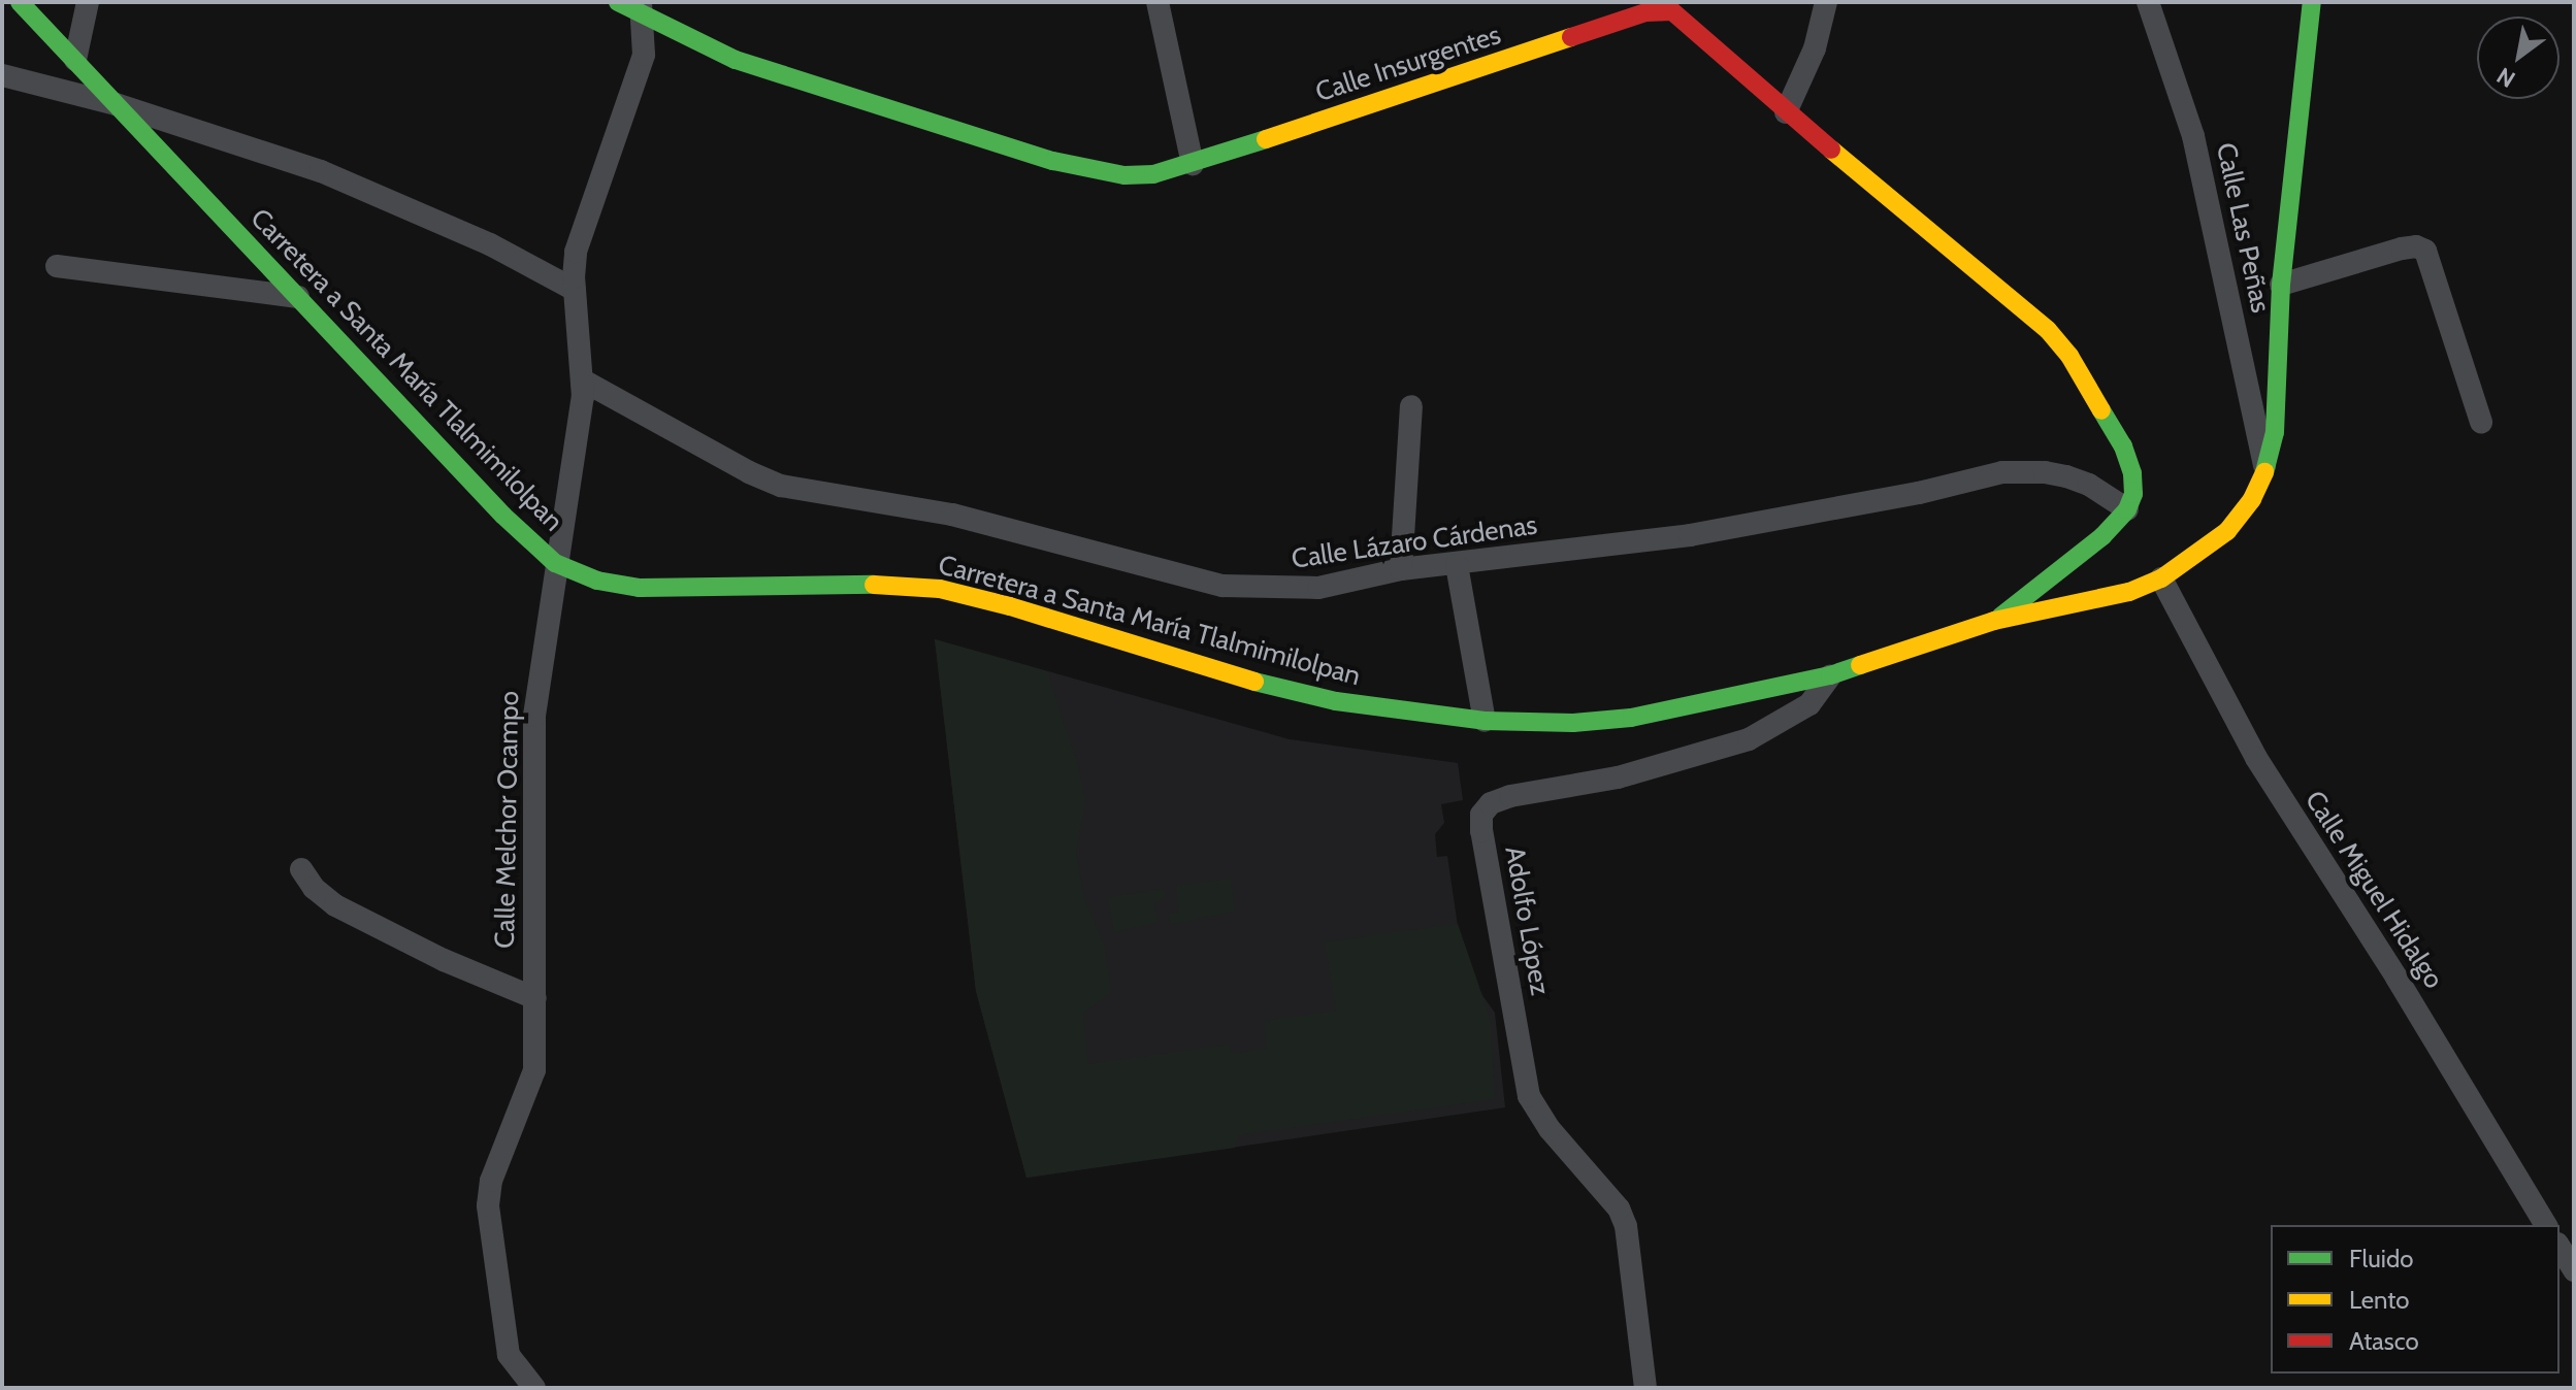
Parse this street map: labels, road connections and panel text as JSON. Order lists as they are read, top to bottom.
{
  "streets": {
    "main road": ["Calle Insurgentes", "Carretera a Santa María Tlalmimilolpan"],
    "street": [
      "Calle Las Peñas",
      "Calle Lázaro Cárdenas",
      "Calle Melchor Ocampo",
      "Calle Miguel Hidalgo",
      "Adolfo López"
    ]
  },
  "crossings": [
    ["Calle Insurgentes", "Calle Lázaro Cárdenas"],
    ["Calle Insurgentes", "Calle Melchor Ocampo"],
    ["Calle Las Peñas", "Carretera a Santa María Tlalmimilolpan"],
    ["Carretera a Santa María Tlalmimilolpan", "Calle Melchor Ocampo"],
    ["Carretera a Santa María Tlalmimilolpan", "Calle Miguel Hidalgo"],
    ["Carretera a Santa María Tlalmimilolpan", "Adolfo López"],
    ["Calle Lázaro Cárdenas", "Calle Melchor Ocampo"]
  ],
  "legend": ["Fluido", "Lento", "Atasco"],
  "north": "bottom left"
}
